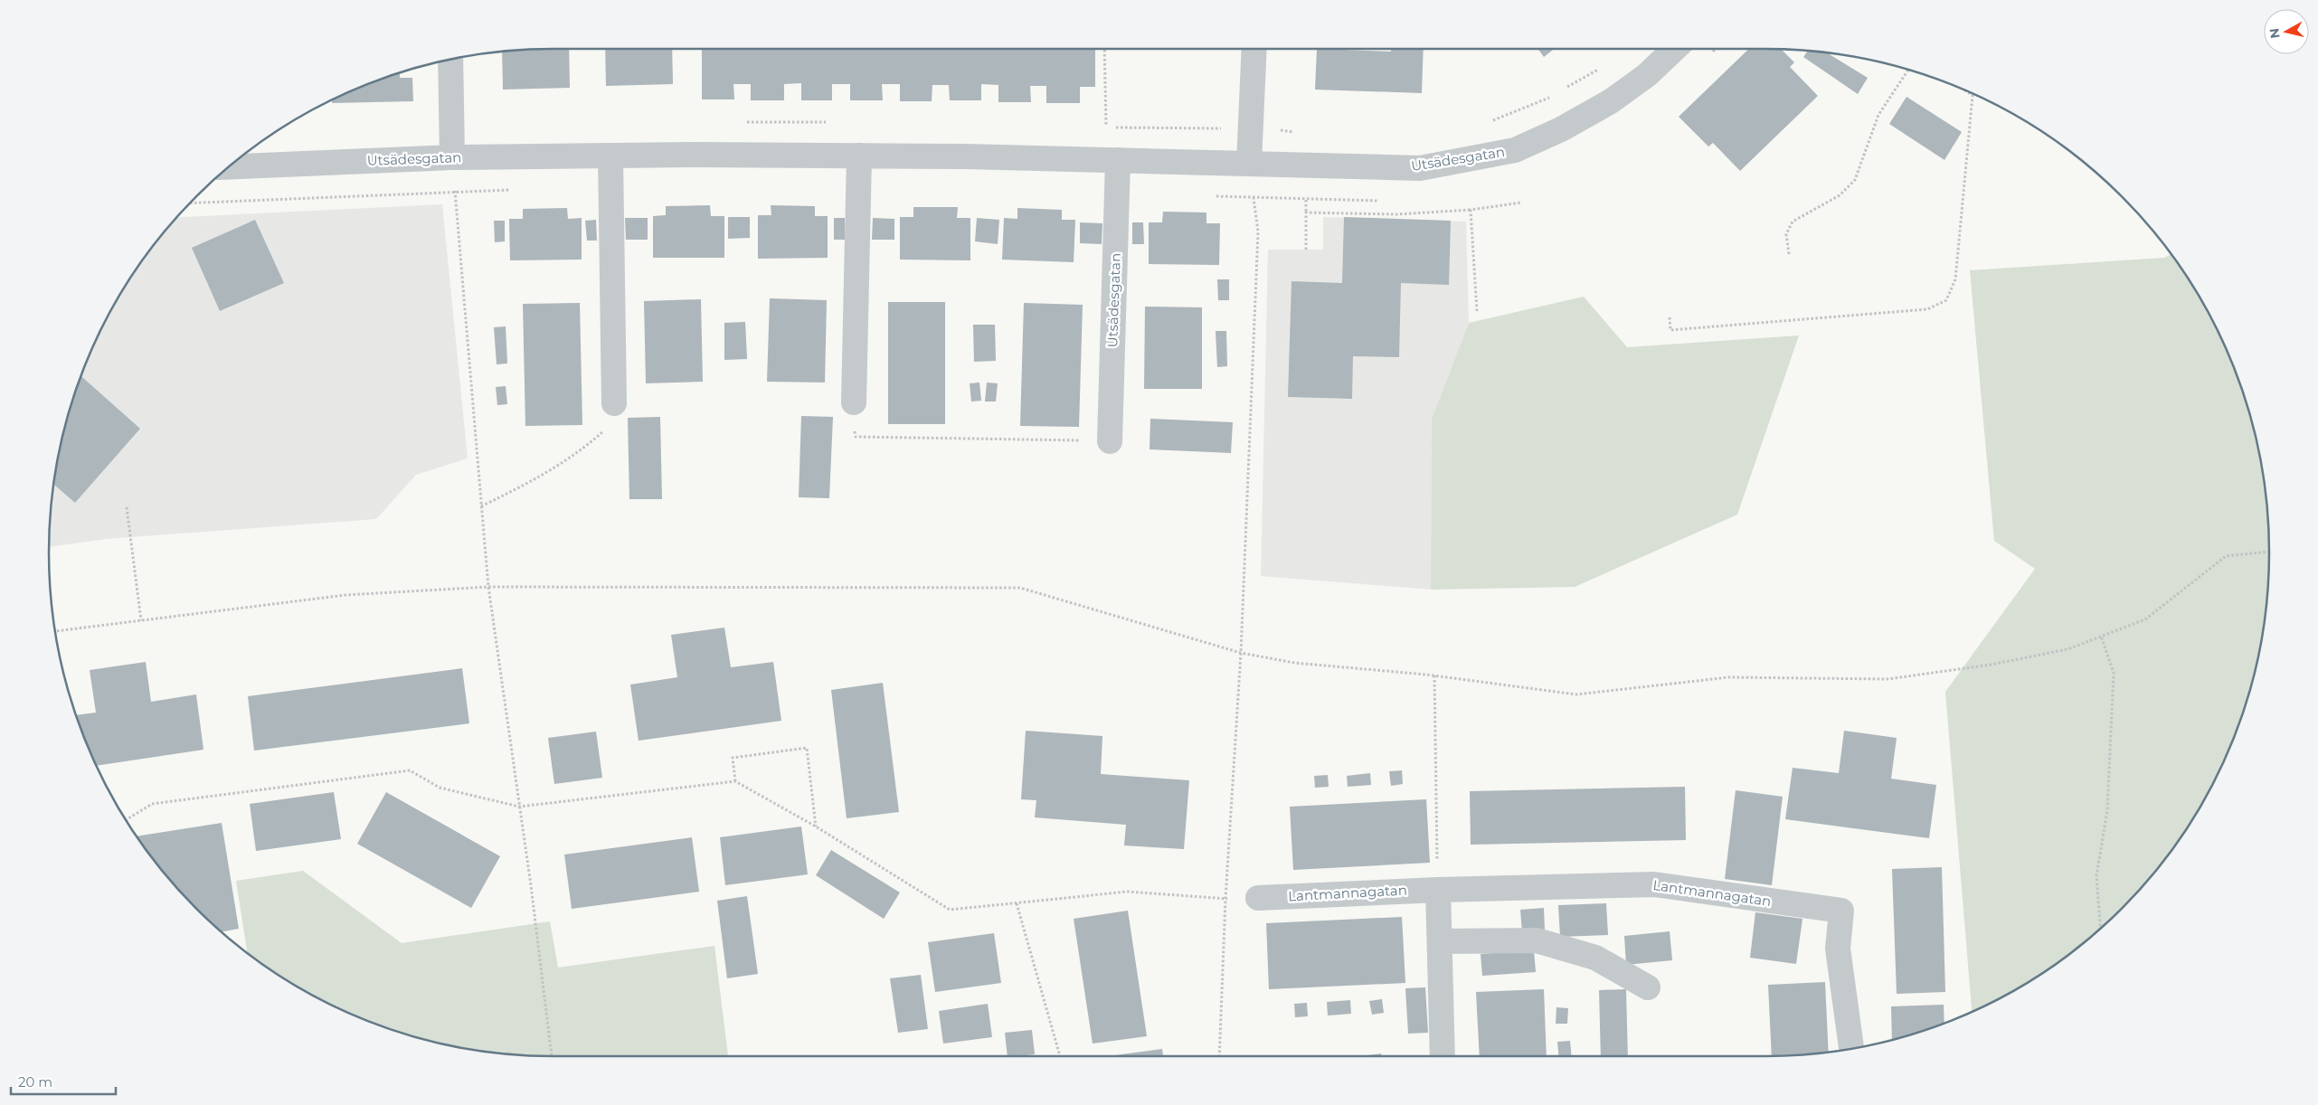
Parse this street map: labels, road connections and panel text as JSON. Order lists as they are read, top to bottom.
{
  "streets": {
    "street": ["Utsädesgatan", "Lantmannagatan"]
  },
  "scale_bar": "20 m",
  "north": "left"
}
